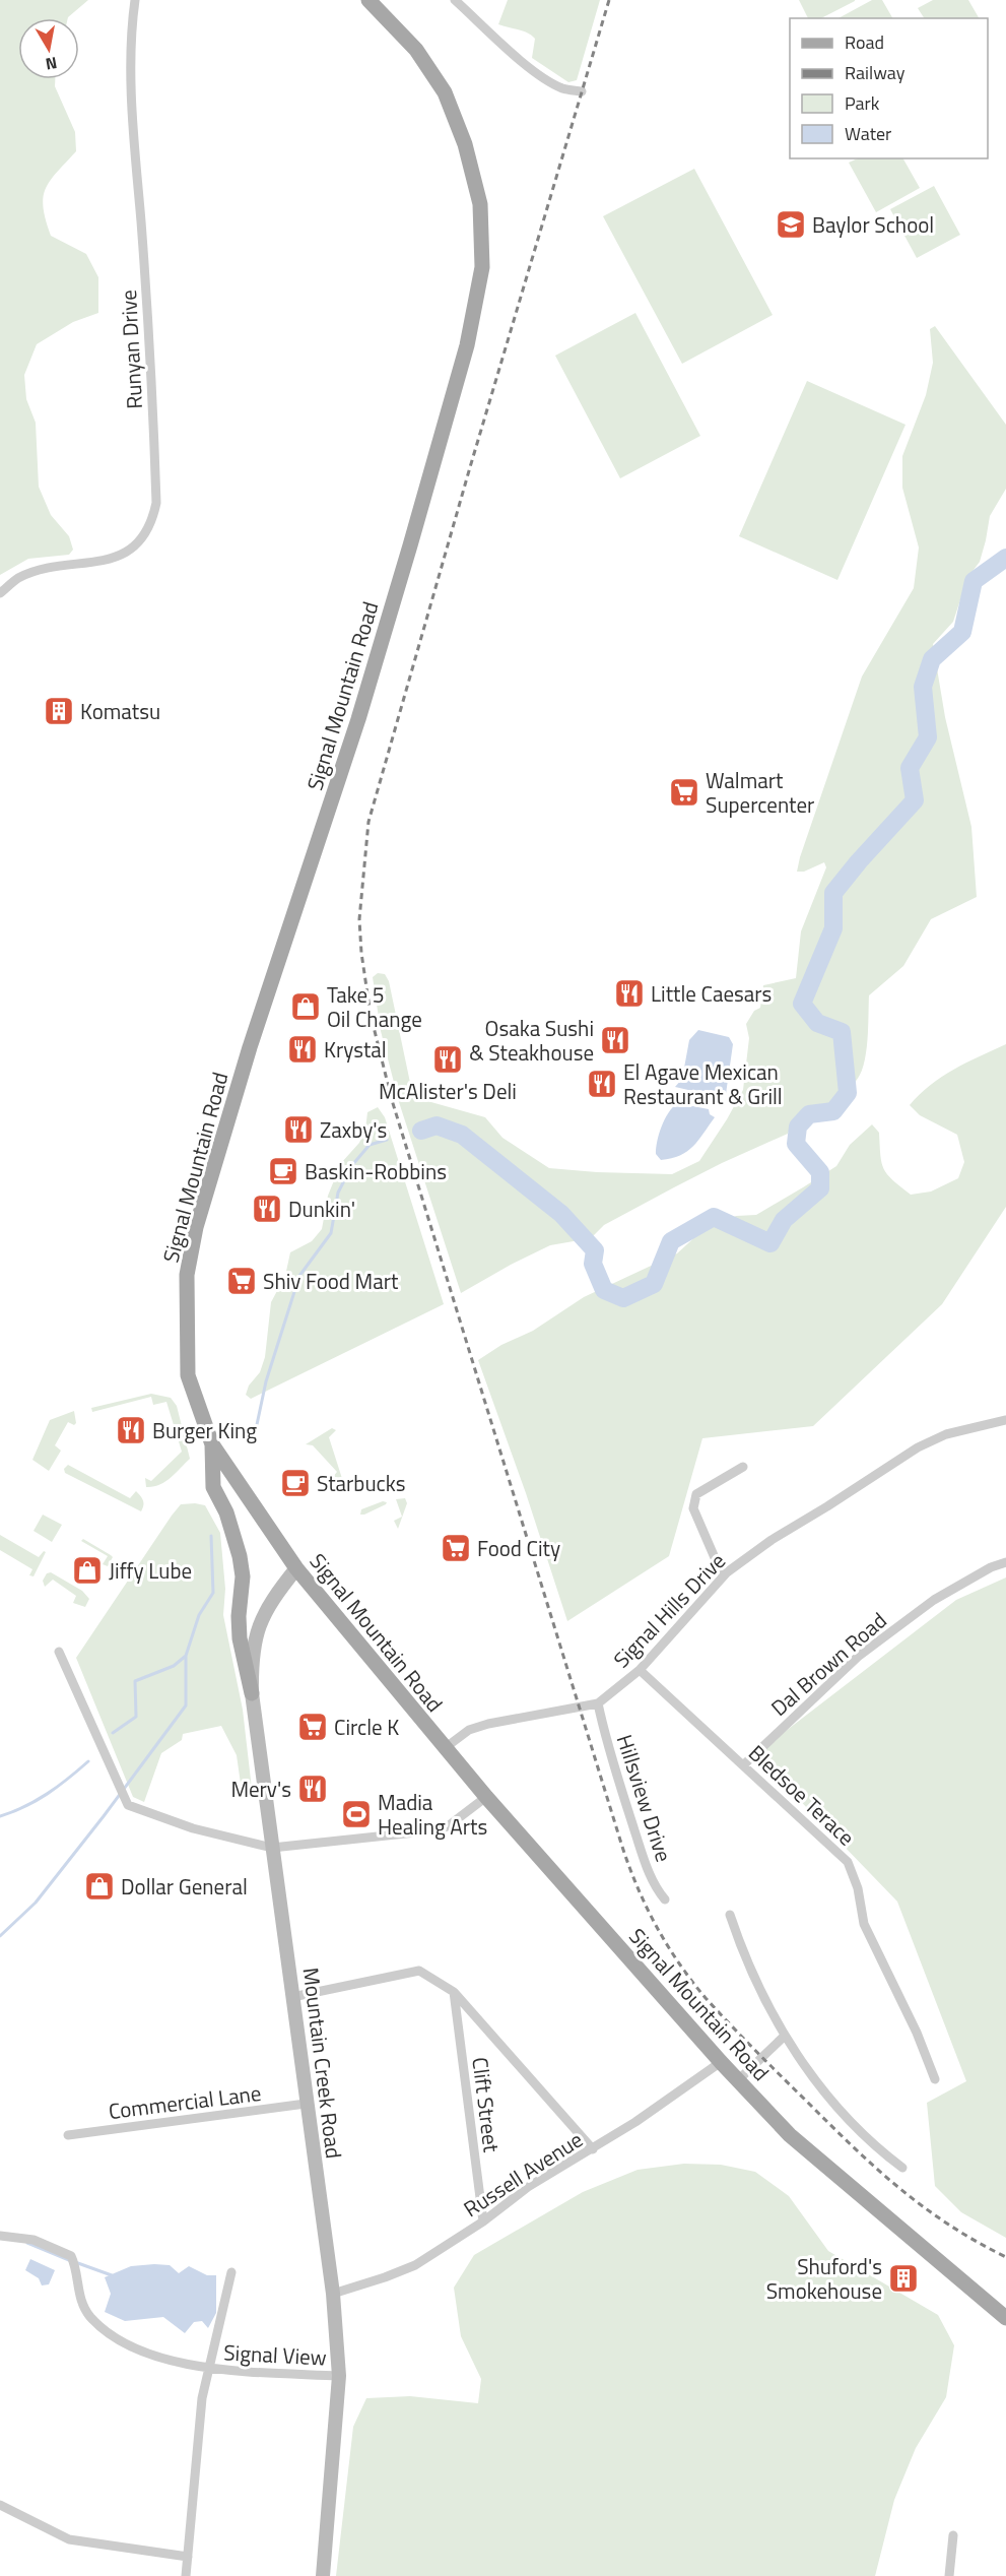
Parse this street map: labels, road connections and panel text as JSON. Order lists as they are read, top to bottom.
{
  "streets": {
    "main road": ["Signal Mountain Road", "Mountain Creek Road"],
    "street": [
      "Runyan Drive",
      "Signal Hills Drive",
      "Dal Brown Road",
      "Bledsoe Terace",
      "Hillsview Drive",
      "Commercial Lane",
      "Clift Street",
      "Russell Avenue",
      "Signal View"
    ]
  },
  "crossings": [
    ["Signal Mountain Road", "Signal Hills Drive"],
    ["Signal Mountain Road", "Mountain Creek Road"],
    ["Signal Mountain Road", "Russell Avenue"],
    ["Signal Hills Drive", "Bledsoe Terace"],
    ["Signal Hills Drive", "Hillsview Drive"],
    ["Dal Brown Road", "Bledsoe Terace"],
    ["Mountain Creek Road", "Commercial Lane"],
    ["Mountain Creek Road", "Russell Avenue"],
    ["Mountain Creek Road", "Signal View"],
    ["Clift Street", "Russell Avenue"]
  ],
  "places": {
    "school or university": ["Baylor School"],
    "building": ["Komatsu", "Shuford's Smokehouse"],
    "supermarket": [
      "Walmart Supercenter",
      "Shiv Food Mart",
      "Food City",
      "Circle K"
    ],
    "restaurant": [
      "Little Caesars",
      "Osaka Sushi & Steakhouse",
      "Krystal",
      "McAlister's Deli",
      "El Agave Mexican Restaurant & Grill",
      "Zaxby's",
      "Dunkin'",
      "Burger King",
      "Merv's"
    ],
    "shop": ["Take 5 Oil Change", "Jiffy Lube", "Dollar General"],
    "cafe": ["Baskin-Robbins", "Starbucks"],
    "sports": ["Madia Healing Arts"]
  },
  "legend": [
    "Road",
    "Railway",
    "Park",
    "Water"
  ],
  "north": "bottom"
}
